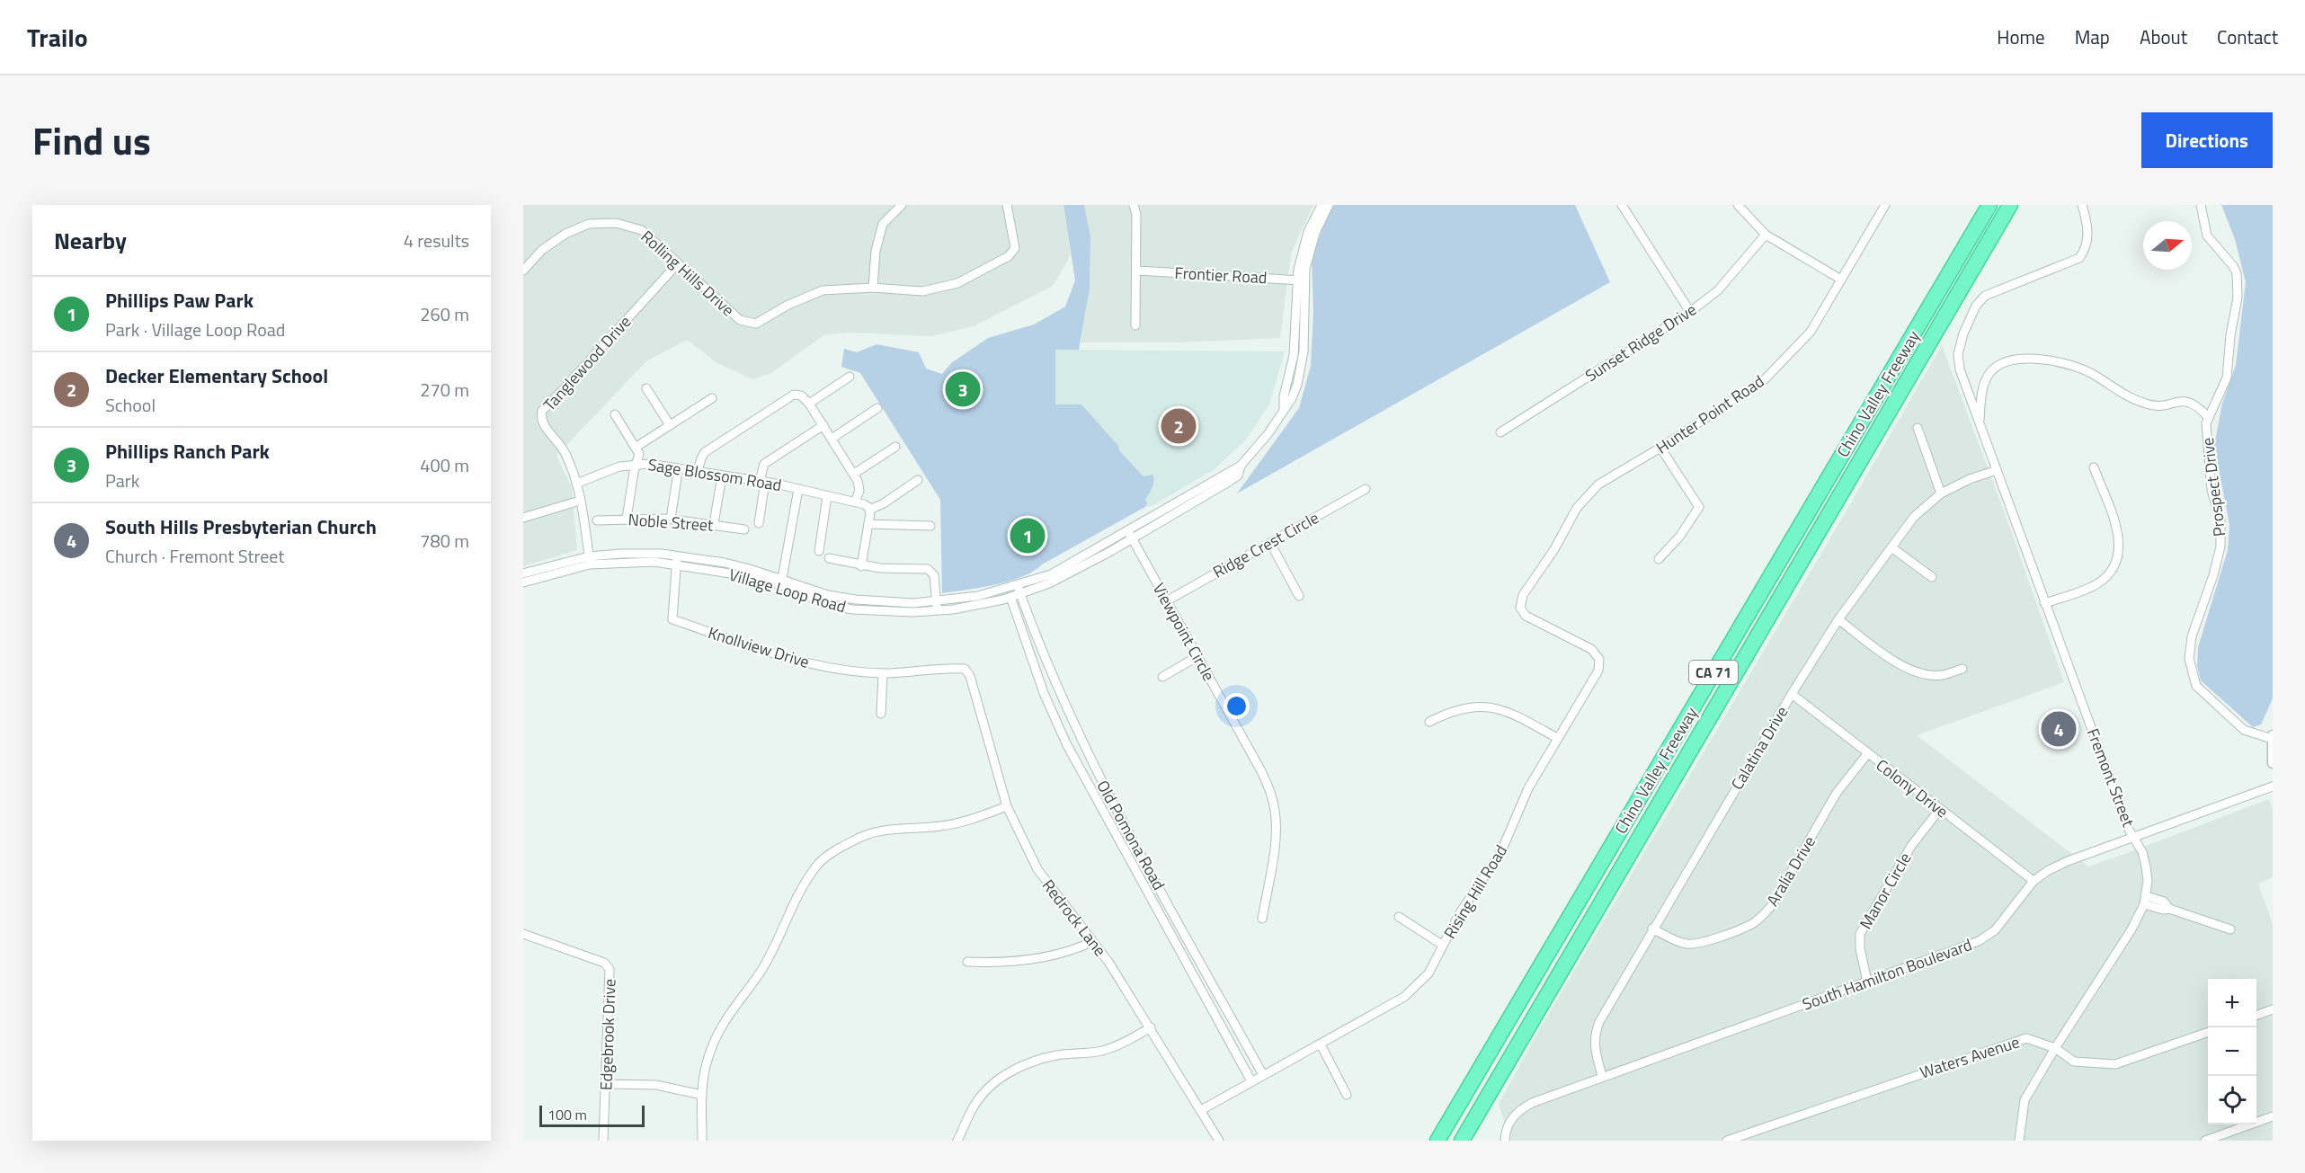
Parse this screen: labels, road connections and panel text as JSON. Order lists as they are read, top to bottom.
{
  "streets": {
    "highway": ["Chino Valley Freeway", "CA 71"],
    "street": [
      "Rolling Hills Drive",
      "Frontier Road",
      "Sunset Ridge Drive",
      "Tanglewood Drive",
      "Hunter Point Road",
      "Sage Blossom Road",
      "Prospect Drive",
      "Noble Street",
      "Ridge Crest Circle",
      "Village Loop Road",
      "Viewpoint Circle",
      "Knollview Drive",
      "Calatina Drive",
      "Fremont Street",
      "Colony Drive",
      "Old Pomona Road",
      "Aralia Drive",
      "Manor Circle",
      "Rising Hill Road",
      "Redrock Lane",
      "South Hamilton Boulevard",
      "Edgebrook Drive",
      "Waters Avenue"
    ]
  },
  "crossings": [
    ["Rolling Hills Drive", "Tanglewood Drive"],
    ["Frontier Road", "Village Loop Road"],
    ["Tanglewood Drive", "Sage Blossom Road"],
    ["Tanglewood Drive", "Village Loop Road"],
    ["Hunter Point Road", "Rising Hill Road"],
    ["Ridge Crest Circle", "Viewpoint Circle"],
    ["Village Loop Road", "Viewpoint Circle"],
    ["Village Loop Road", "Knollview Drive"],
    ["Village Loop Road", "Old Pomona Road"],
    ["Knollview Drive", "Redrock Lane"],
    ["Calatina Drive", "Fremont Street"],
    ["Calatina Drive", "Colony Drive"],
    ["Calatina Drive", "Aralia Drive"],
    ["Calatina Drive", "South Hamilton Boulevard"],
    ["Fremont Street", "South Hamilton Boulevard"],
    ["Fremont Street", "Waters Avenue"],
    ["Colony Drive", "Aralia Drive"],
    ["Colony Drive", "Manor Circle"],
    ["Colony Drive", "South Hamilton Boulevard"],
    ["Old Pomona Road", "Rising Hill Road"],
    ["Manor Circle", "South Hamilton Boulevard"],
    ["Rising Hill Road", "Redrock Lane"]
  ],
  "scale_bar": "100 m",
  "north": "right",
  "page": {
    "header": "Trailo",
    "nav": [
      "Home",
      "Map",
      "About",
      "Contact"
    ],
    "title": "Find us",
    "buttons": "Directions",
    "heading": ["Nearby", "4 results"],
    "list": [
      {
        "mark": "1",
        "name": "Phillips Paw Park",
        "note": "Park · Village Loop Road",
        "value": "260 m"
      },
      {
        "mark": "2",
        "name": "Decker Elementary School",
        "note": "School",
        "value": "270 m"
      },
      {
        "mark": "3",
        "name": "Phillips Ranch Park",
        "note": "Park",
        "value": "400 m"
      },
      {
        "mark": "4",
        "name": "South Hills Presbyterian Church",
        "note": "Church · Fremont Street",
        "value": "780 m"
      }
    ],
    "pins": [
      "3",
      "2",
      "1",
      "4"
    ],
    "map_buttons": ["+", "−"],
    "scale": "100 m"
  }
}
